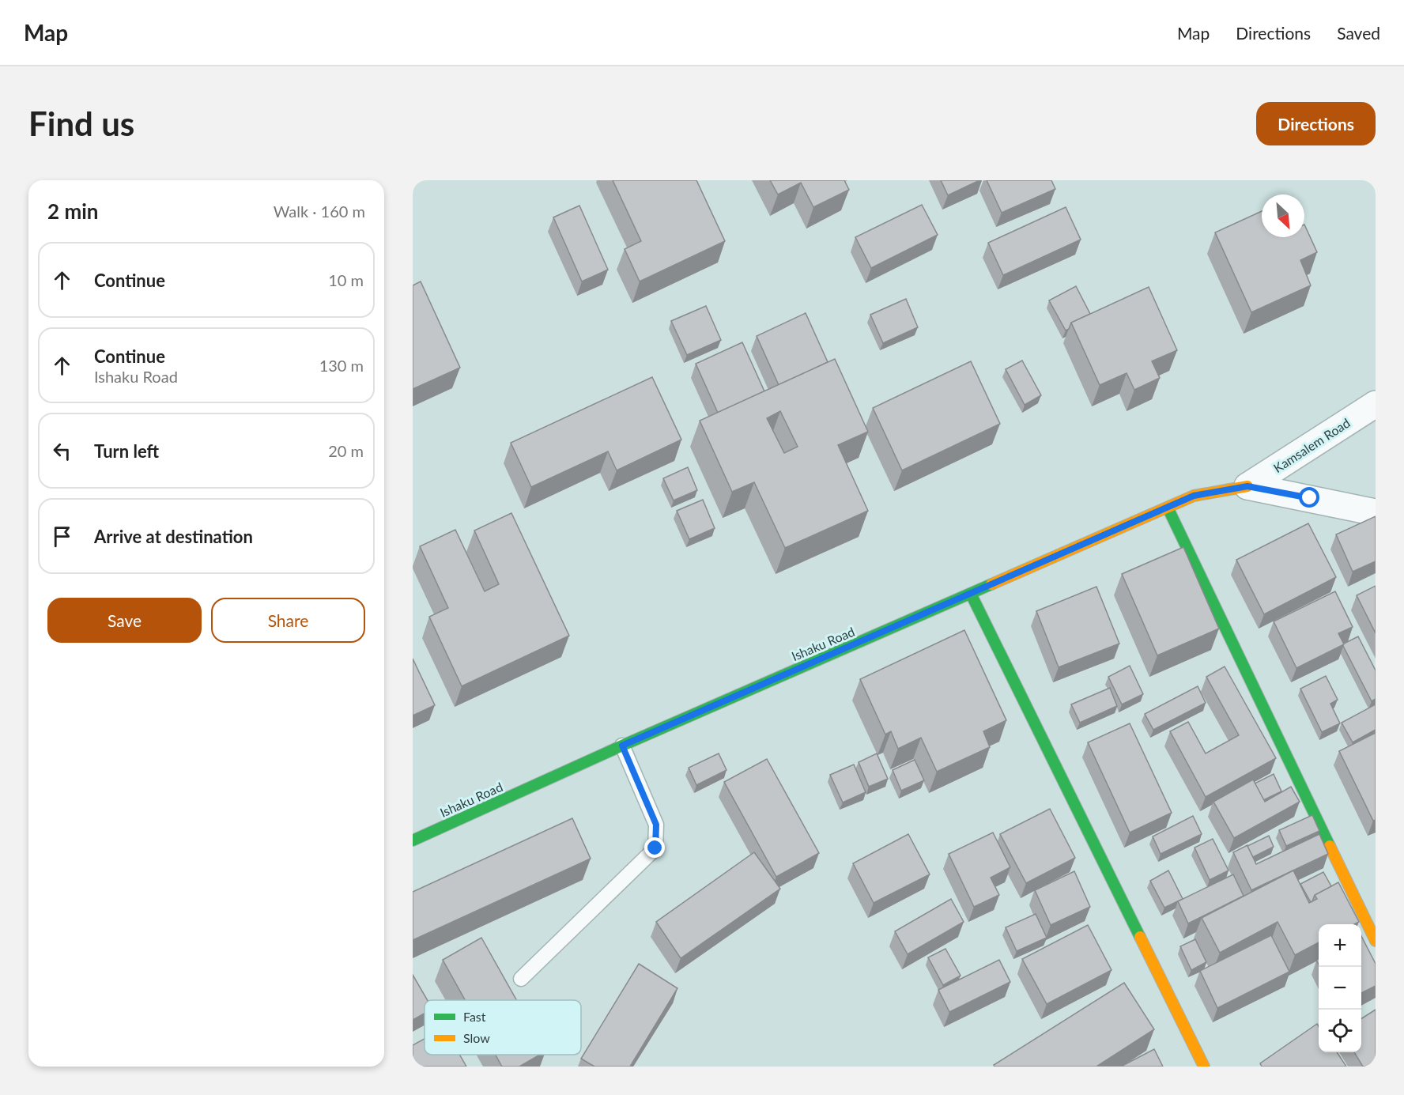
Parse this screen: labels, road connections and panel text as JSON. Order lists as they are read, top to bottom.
{
  "streets": {
    "street": ["Kamsalem Road", "Ishaku Road"]
  },
  "crossings": [
    ["Kamsalem Road", "Ishaku Road"]
  ],
  "legend": ["Fast", "Slow"],
  "north": "bottom right",
  "page": {
    "header": "Map",
    "nav": ["Map", "Directions", "Saved"],
    "buttons": [
      "Directions",
      ["Save", "Share"]
    ],
    "title": "Find us",
    "heading": ["2 min", "Walk · 160 m"],
    "list": [
      ["Continue", "10 m"],
      ["Continue", "Ishaku Road", "130 m"],
      ["Turn left", "20 m"],
      "Arrive at destination"
    ],
    "map_buttons": ["+", "−"]
  }
}
